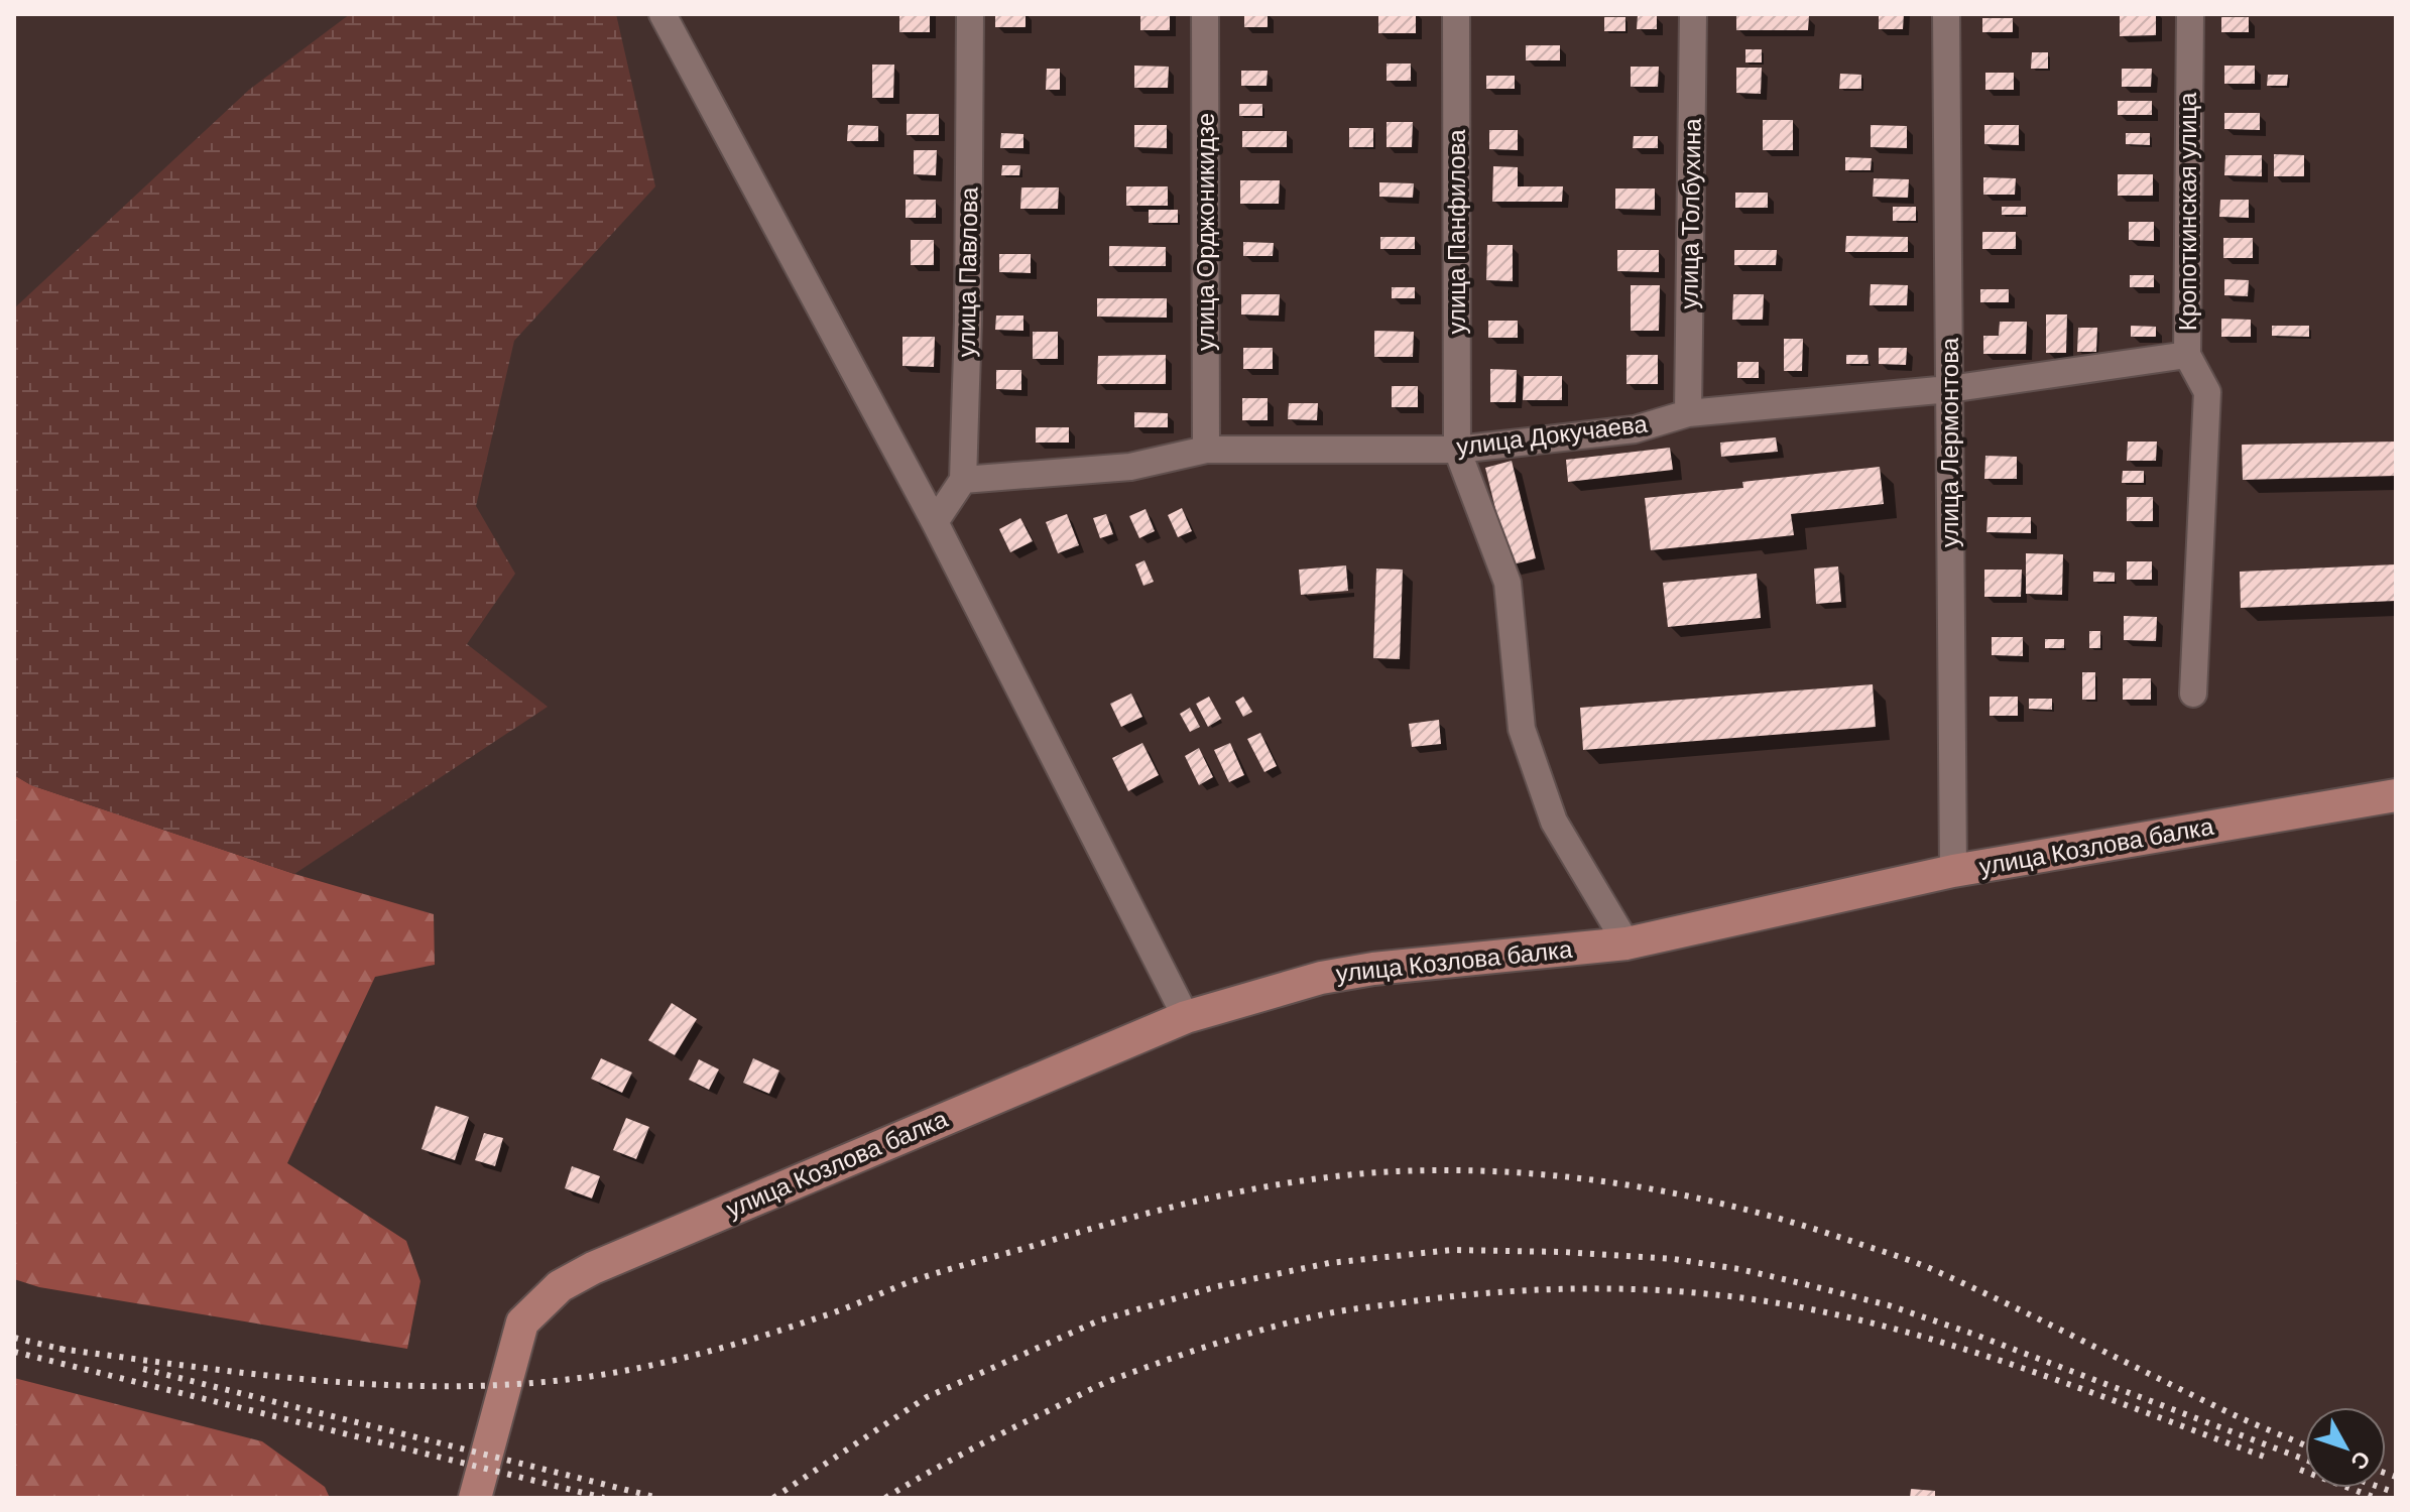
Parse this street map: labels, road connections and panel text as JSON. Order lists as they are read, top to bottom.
{
  "streets": {
    "main road": ["улица Козлова балка"],
    "street": [
      "Кропоткинская улица",
      "улица Толбухина",
      "улица Орджоникидзе",
      "улица Панфилова",
      "улица Павлова",
      "улица Докучаева",
      "улица Лермонтова"
    ]
  },
  "crossings": [
    ["Кропоткинская улица", "улица Докучаева"],
    ["улица Толбухина", "улица Докучаева"],
    ["улица Орджоникидзе", "улица Докучаева"],
    ["улица Панфилова", "улица Докучаева"],
    ["улица Павлова", "улица Докучаева"],
    ["улица Докучаева", "улица Лермонтова"],
    ["улица Лермонтова", "улица Козлова балка"]
  ],
  "north": "bottom right"
}
